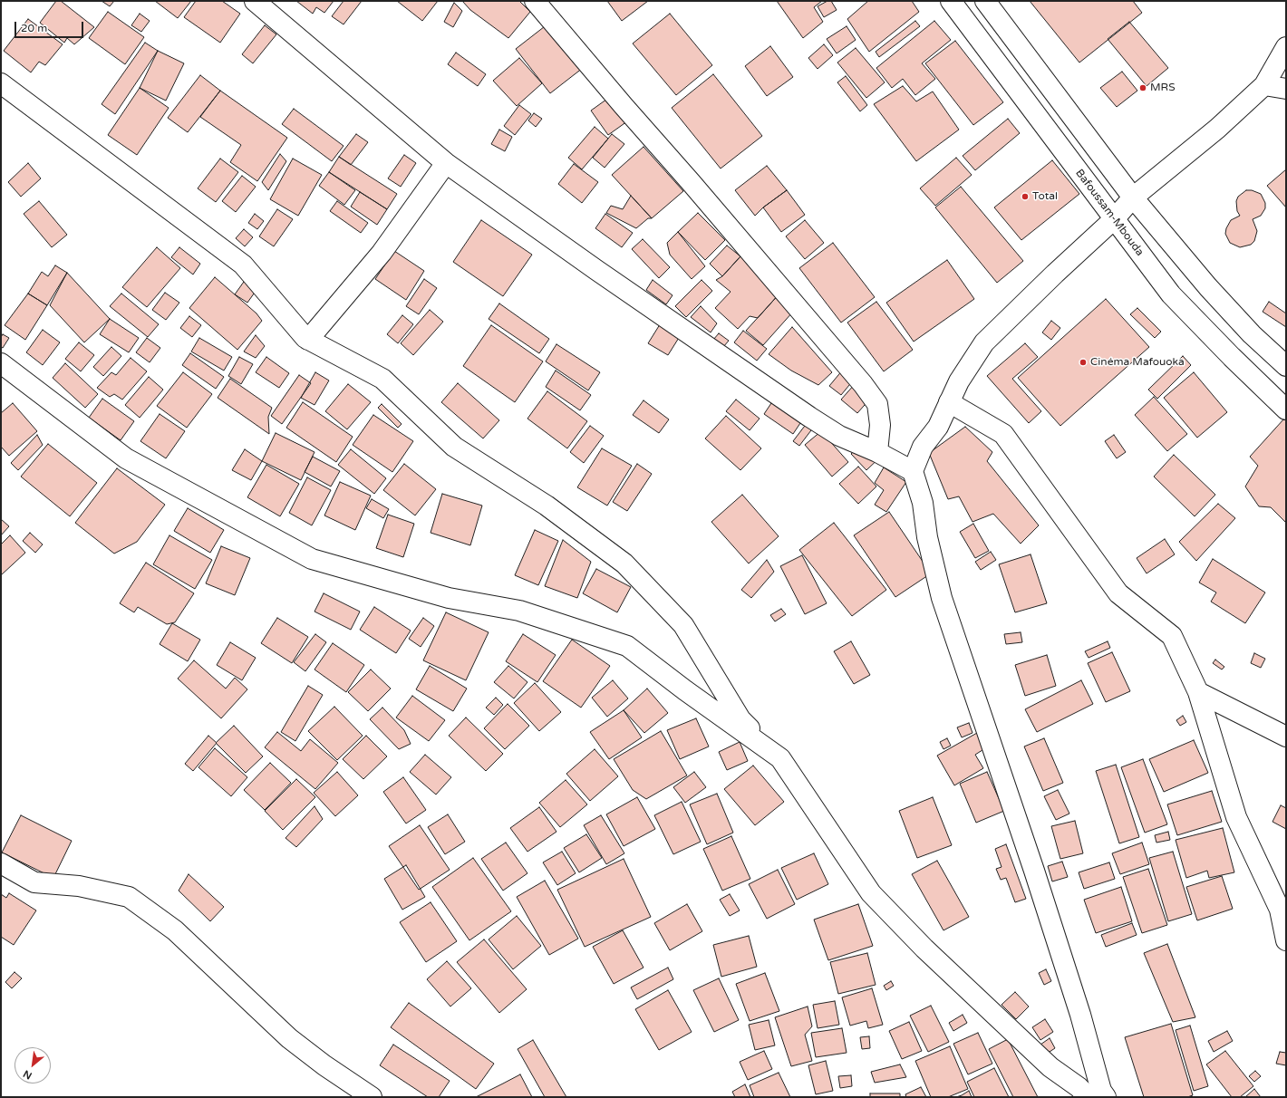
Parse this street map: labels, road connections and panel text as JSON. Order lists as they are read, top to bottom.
{
  "streets": {
    "main road": ["Bafoussam-Mbouda"]
  },
  "places": ["MRS", "Total", "Cinéma Mafouoka"],
  "scale_bar": "20 m",
  "north": "bottom left"
}
